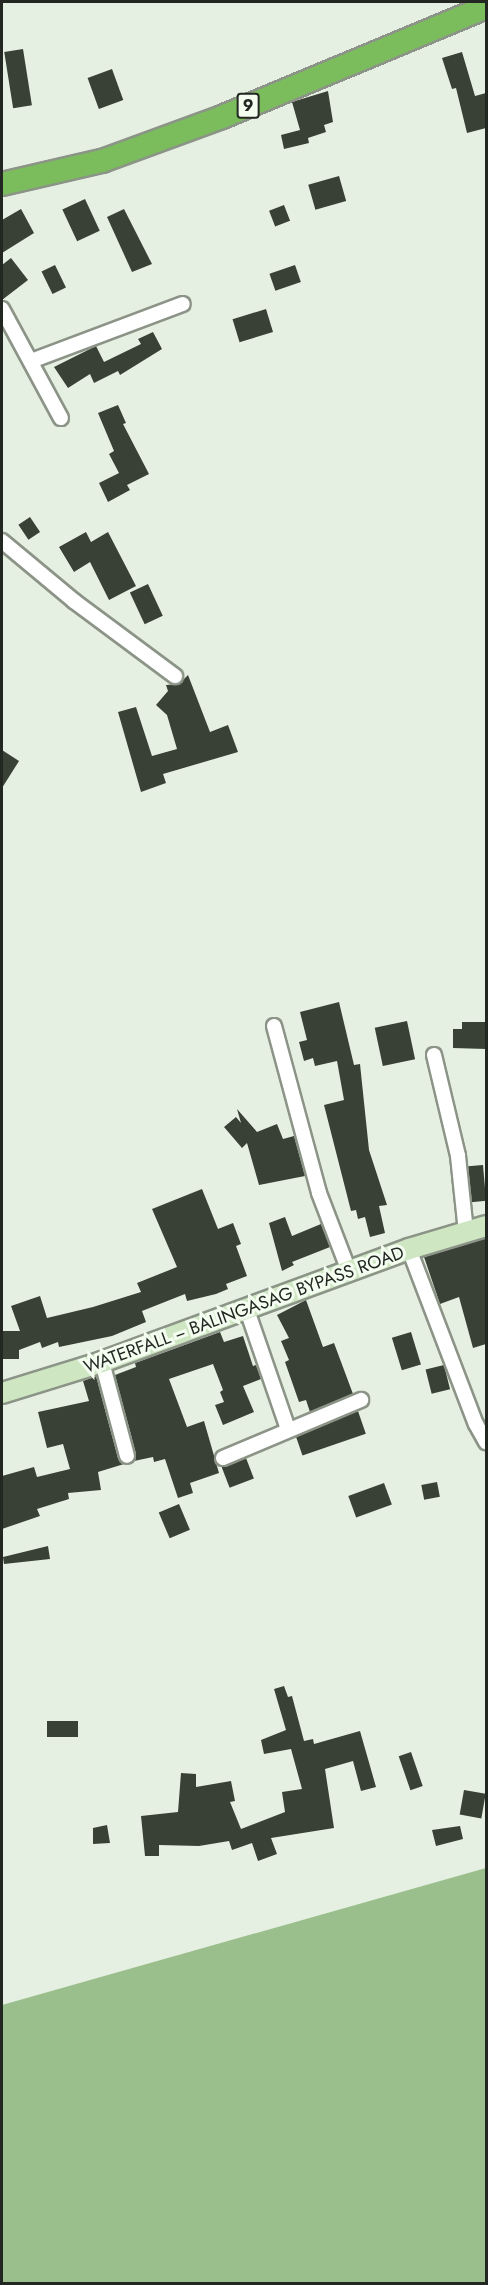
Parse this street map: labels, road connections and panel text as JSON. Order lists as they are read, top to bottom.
{
  "streets": {
    "highway": ["9"],
    "main road": ["WATERFALL ‒ BALINGASAG BYPASS ROAD"]
  }
}
